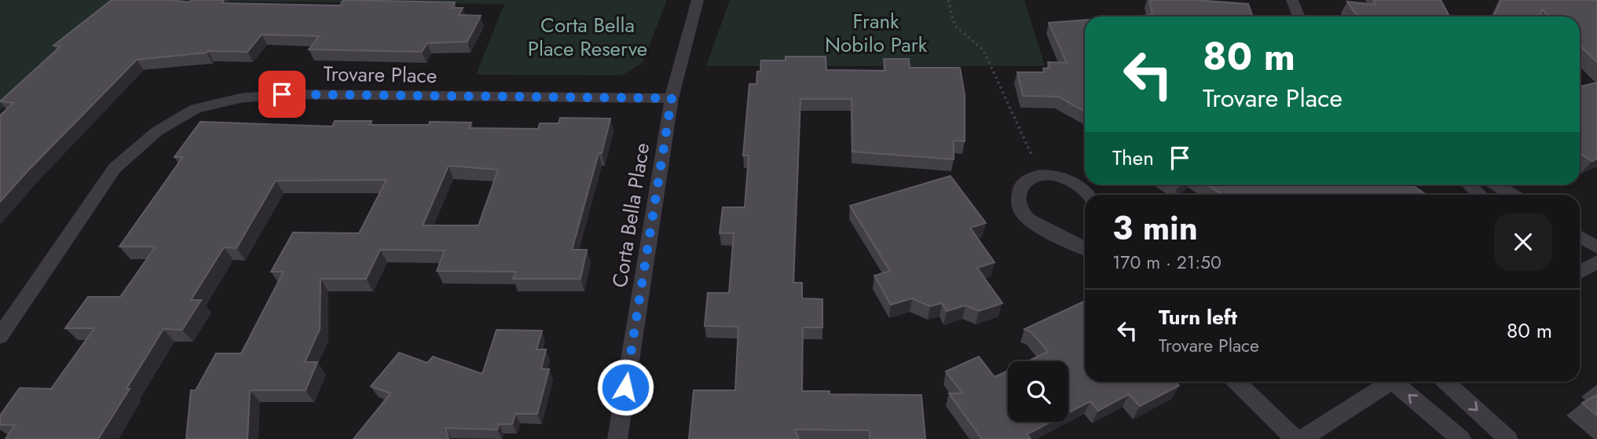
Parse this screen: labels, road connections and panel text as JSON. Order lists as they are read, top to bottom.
{
  "streets": {
    "street": ["Trovare Place", "Corta Bella Place"]
  },
  "crossings": [
    ["Trovare Place", "Corta Bella Place"]
  ],
  "parks": ["Frank Nobilo Park", "Corta Bella Place Reserve"],
  "page": {
    "turn": ["80 m", "Trovare Place"],
    "then": "Then",
    "heading": ["3 min", "170 m · 21:50"],
    "list": [
      {
        "name": "Turn left",
        "note": "Trovare Place",
        "value": "80 m"
      }
    ]
  }
}
